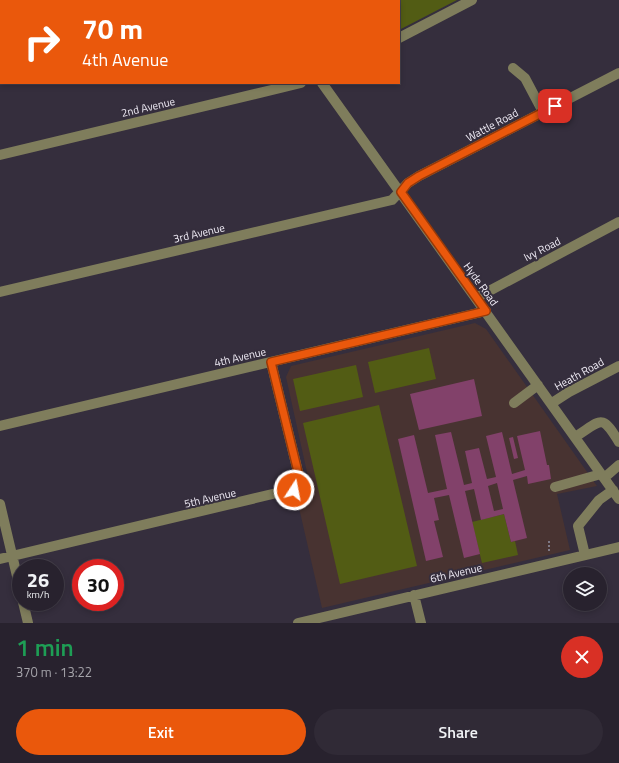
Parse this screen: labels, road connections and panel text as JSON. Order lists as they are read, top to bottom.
{
  "streets": {
    "street": [
      "2nd Avenue",
      "Wattle Road",
      "3rd Avenue",
      "Ivy Road",
      "Hyde Road",
      "4th Avenue",
      "Heath Road",
      "5th Avenue",
      "6th Avenue"
    ]
  },
  "crossings": [
    ["Wattle Road", "3rd Avenue"],
    ["Wattle Road", "Hyde Road"],
    ["3rd Avenue", "Hyde Road"],
    ["Ivy Road", "Hyde Road"],
    ["Hyde Road", "4th Avenue"],
    ["Hyde Road", "Heath Road"],
    ["4th Avenue", "5th Avenue"]
  ],
  "page": {
    "turn": ["70 m", "4th Avenue"],
    "speed": "26 km/h",
    "limit": "30",
    "heading": ["1 min", "370 m · 13:22"],
    "buttons": ["Exit", "Share"]
  }
}
